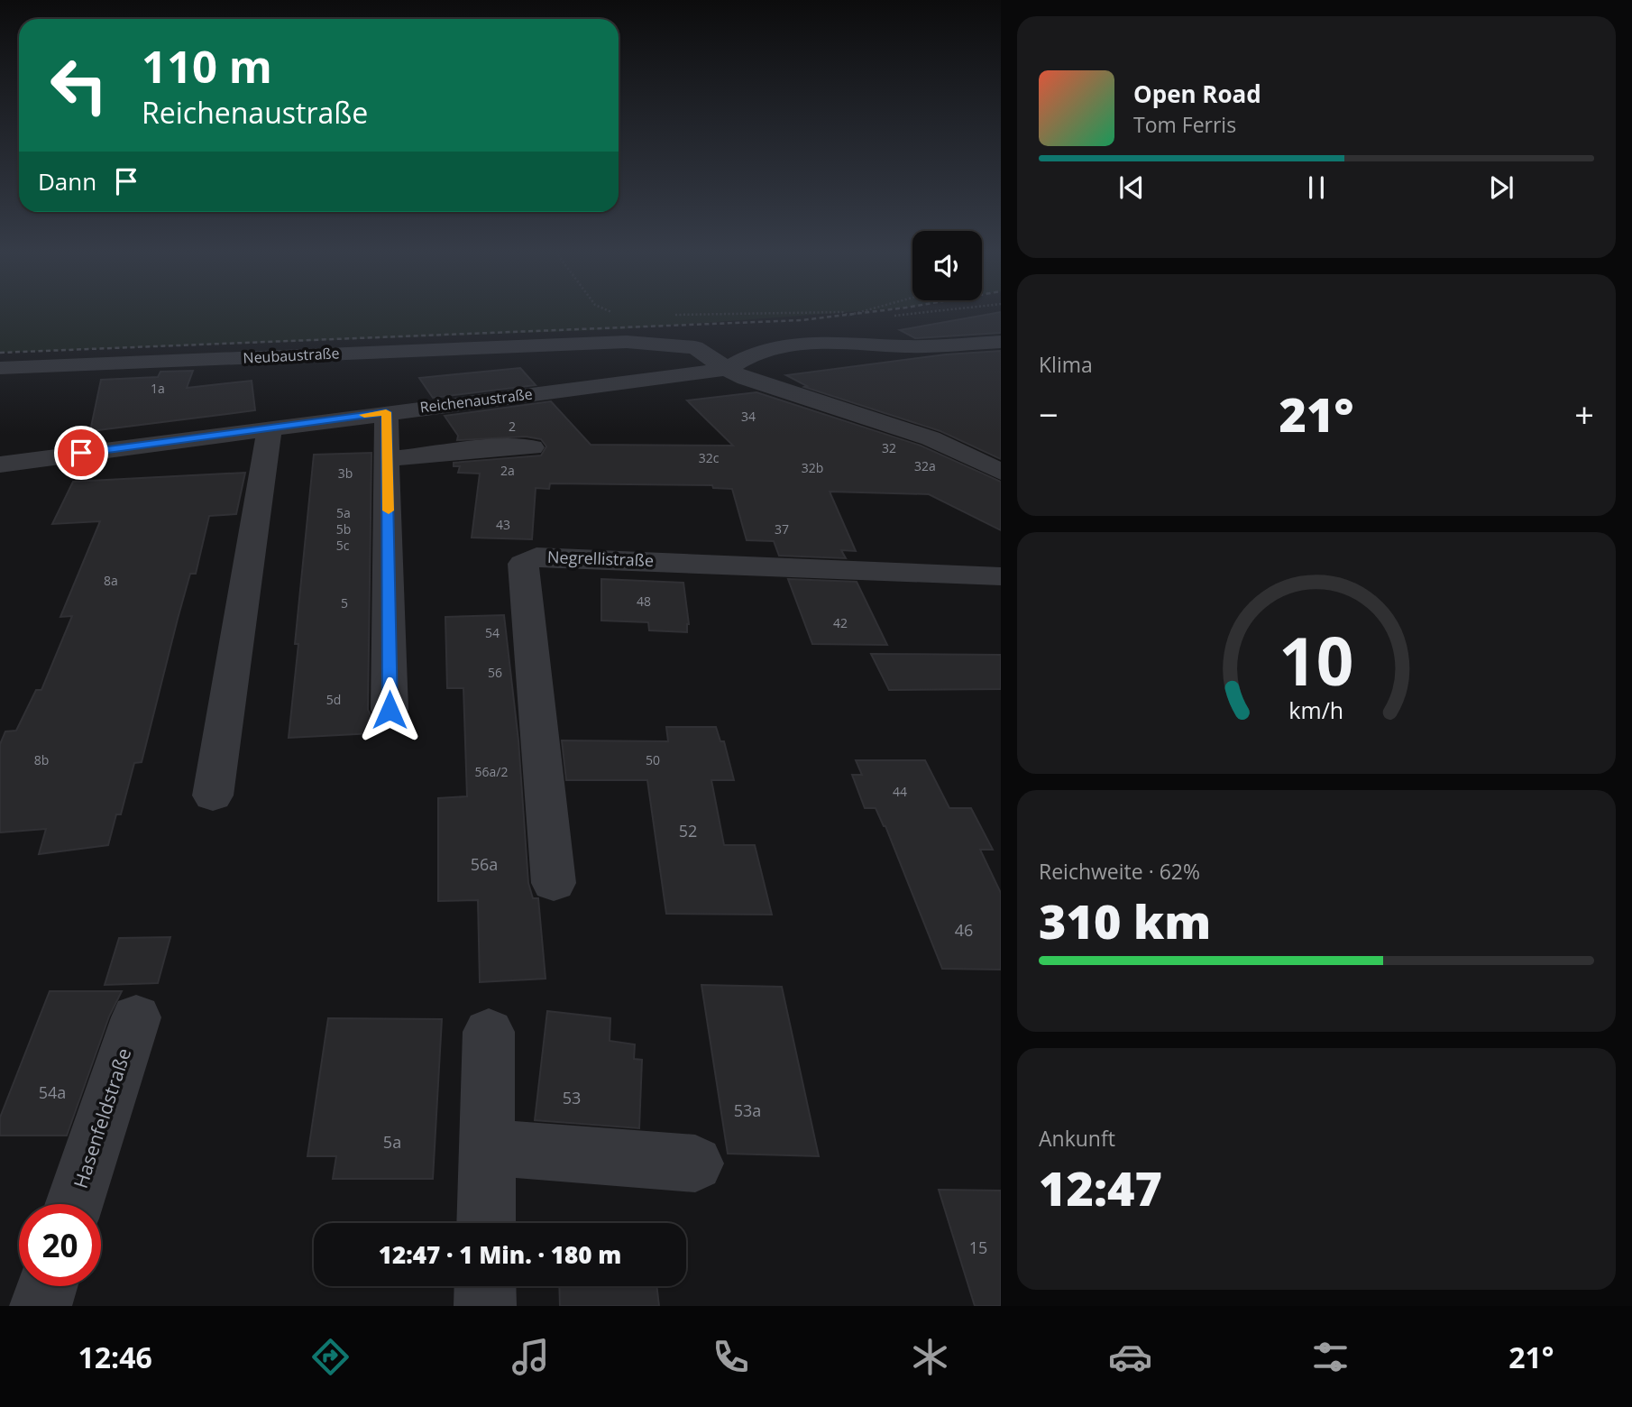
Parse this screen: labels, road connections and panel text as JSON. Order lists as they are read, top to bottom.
{
  "streets": {
    "street": [
      "Neubaustraße",
      "Reichenaustraße",
      "Negrellistraße",
      "Hasenfeldstraße"
    ]
  },
  "crossings": [
    ["Neubaustraße", "Reichenaustraße"]
  ],
  "house_numbers": [
    "1a",
    "34",
    "2",
    "32",
    "32c",
    "32a",
    "32b",
    "2a",
    "3b",
    "5a",
    "43",
    "5b",
    "37",
    "5c",
    "8a",
    "48",
    "5",
    "42",
    "54",
    "56",
    "5d",
    "8b",
    "50",
    "56a/2",
    "44",
    "52",
    "56a",
    "46",
    "54a",
    "53",
    "53a",
    "5a",
    "15"
  ],
  "page": {
    "turn": ["110 m", "Reichenaustraße"],
    "song": ["Open Road", "Tom Ferris"],
    "then": "Dann",
    "tile": [
      "Klima",
      ["Reichweite · 62%", "310 km"],
      ["Ankunft", "12:47"]
    ],
    "heat": ["−", "21°", "+"],
    "limit": "20",
    "trip": "12:47 · 1 Min. · 180 m",
    "tabs": ["12:46", "21°"],
    "gauge": ["10", "km/h"]
  }
}
